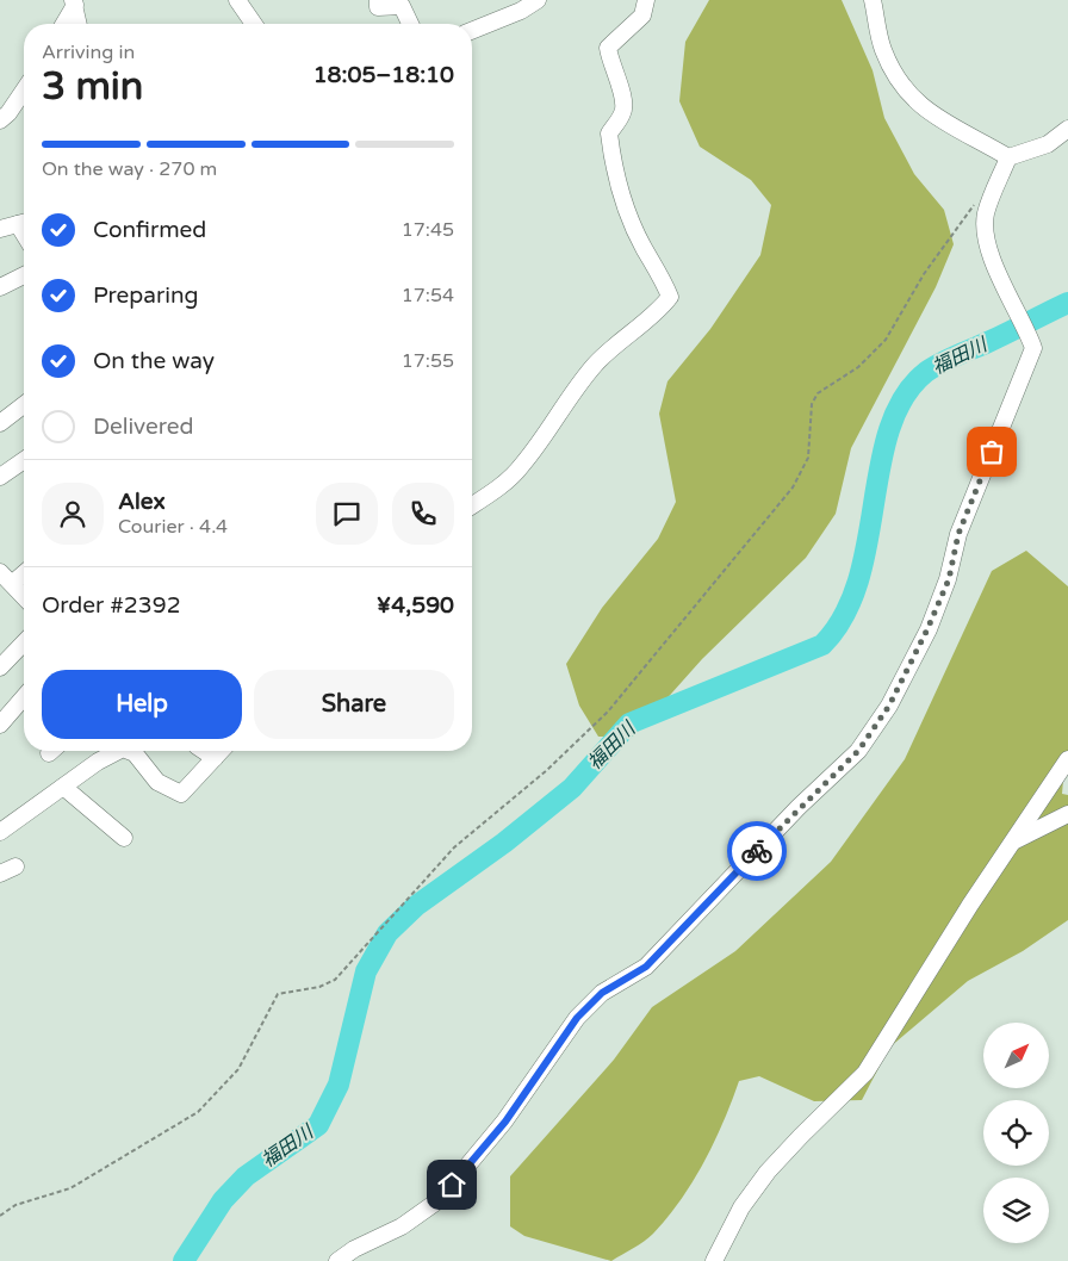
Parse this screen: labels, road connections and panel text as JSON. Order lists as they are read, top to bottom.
{
  "water": ["福田川"],
  "north": "top right",
  "page": {
    "heading": ["3 min", "Arriving in", "18:05–18:10"],
    "panel": [
      "Alex",
      "Courier · 4.4",
      "Order #2392",
      "¥4,590"
    ],
    "bar": "On the way · 270 m",
    "list": [
      ["Confirmed", "17:45"],
      ["Preparing", "17:54"],
      ["On the way", "17:55"],
      "Delivered"
    ],
    "buttons": ["Help", "Share"]
  }
}
